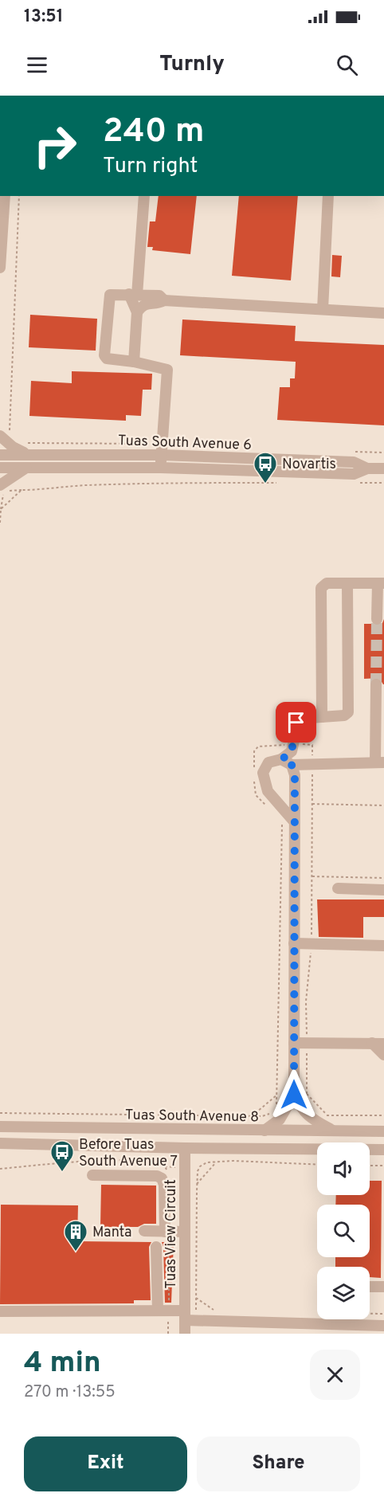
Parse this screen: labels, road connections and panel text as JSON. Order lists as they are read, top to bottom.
{
  "streets": {
    "street": ["Tuas South Avenue 6", "Tuas South Avenue 8", "Tuas View Circuit"]
  },
  "places": {
    "bus stop": ["Novartis", "Before Tuas South Avenue 7"],
    "building": ["Manta"]
  },
  "page": {
    "status": "13:51",
    "header": "Turnly",
    "turn": ["240 m", "Turn right"],
    "heading": ["4 min", "270 m · 13:55"],
    "buttons": ["Exit", "Share"]
  }
}
